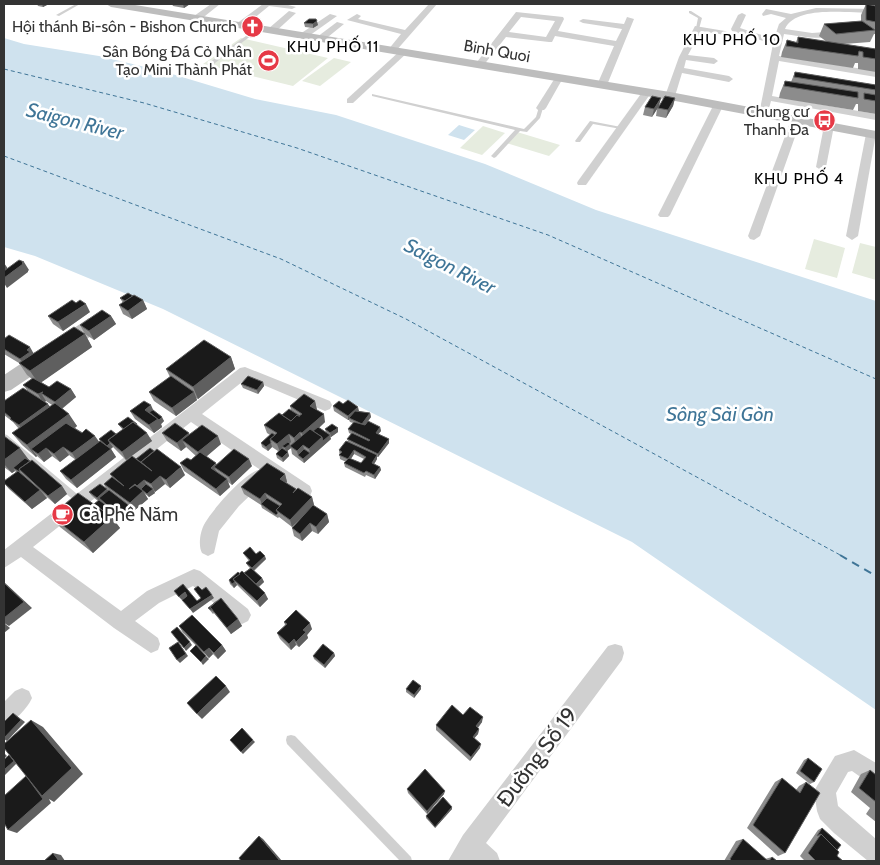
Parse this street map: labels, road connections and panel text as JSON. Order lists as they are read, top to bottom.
{
  "streets": {
    "main road": ["Binh Quoi"],
    "street": ["Đường Số 19"]
  },
  "districts": ["KHU PHỐ 10", "KHU PHỐ 11", "KHU PHỐ 4"],
  "water": ["Saigon River", "Sông Sài Gòn"],
  "places": {
    "church": ["Hội thánh Bi-sôn - Bishon Church"],
    "sports": ["Sân Bóng Đá Cỏ Nhân Tạo Mini Thành Phát"],
    "bus stop": ["Chung cư Thanh Đa"],
    "cafe": ["Cà Phê Năm"]
  }
}
